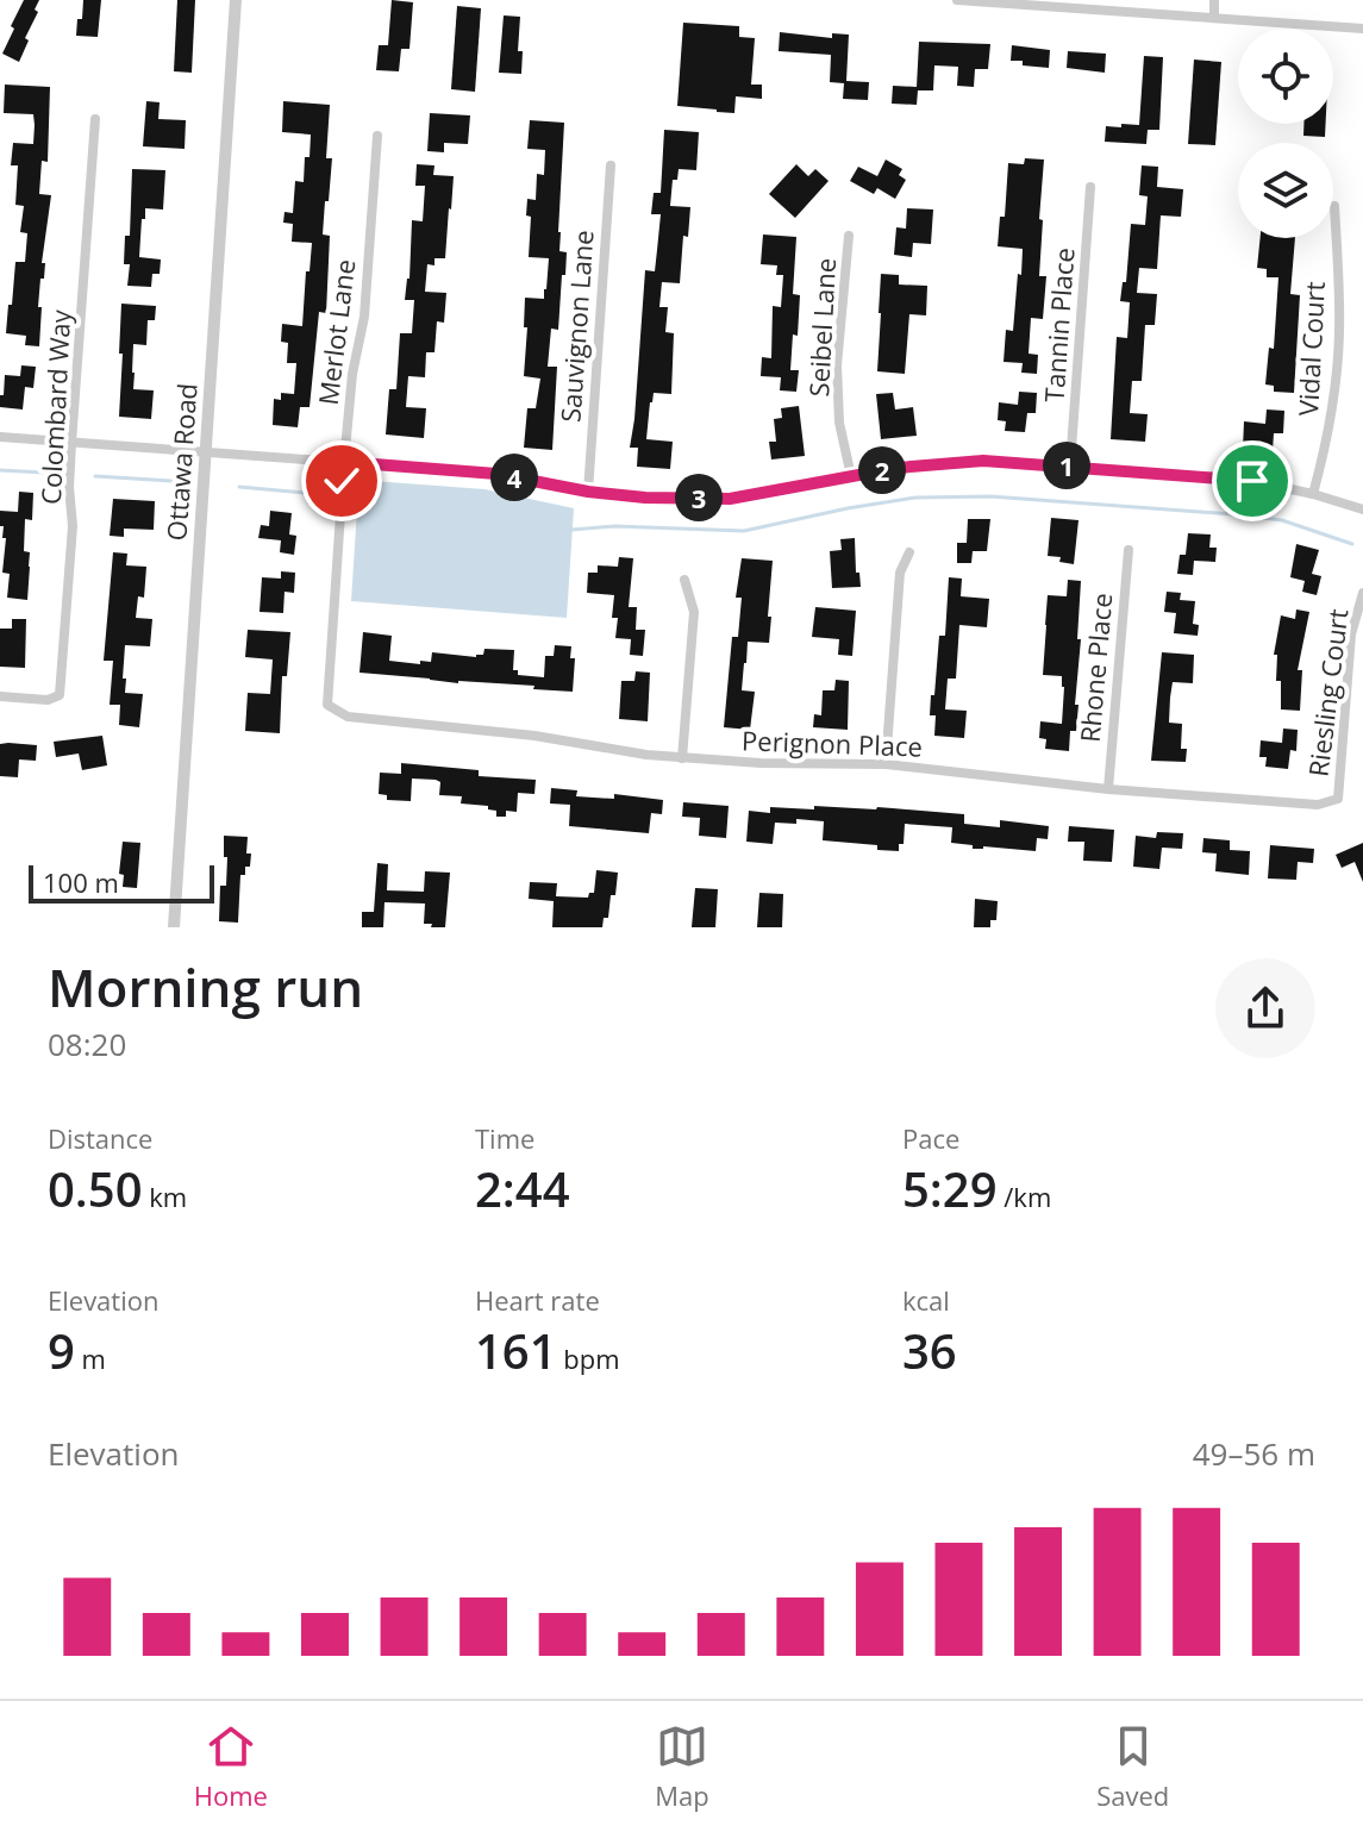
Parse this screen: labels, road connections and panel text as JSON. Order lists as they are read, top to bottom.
{
  "streets": {
    "street": [
      "Tannin Place",
      "Sauvignon Lane",
      "Seibel Lane",
      "Merlot Lane",
      "Vidal Court",
      "Colombard Way",
      "Ottawa Road",
      "Rhone Place",
      "Riesling Court",
      "Perignon Place"
    ]
  },
  "crossings": [
    ["Merlot Lane", "Perignon Place"],
    ["Rhone Place", "Perignon Place"],
    ["Riesling Court", "Perignon Place"]
  ],
  "scale_bar": "100 m",
  "page": {
    "pins": [
      "1",
      "2",
      "4",
      "3"
    ],
    "scale": "100 m",
    "heading": ["Morning run", "08:20"],
    "stats": [
      ["Distance", "0.50 km"],
      ["Time", "2:44"],
      ["Pace", "5:29 /km"],
      ["Elevation", "9 m"],
      ["Heart rate", "161 bpm"],
      ["kcal", "36"]
    ],
    "chart": ["Elevation", "49–56 m"],
    "tabs": ["Home", "Map", "Saved"]
  }
}
